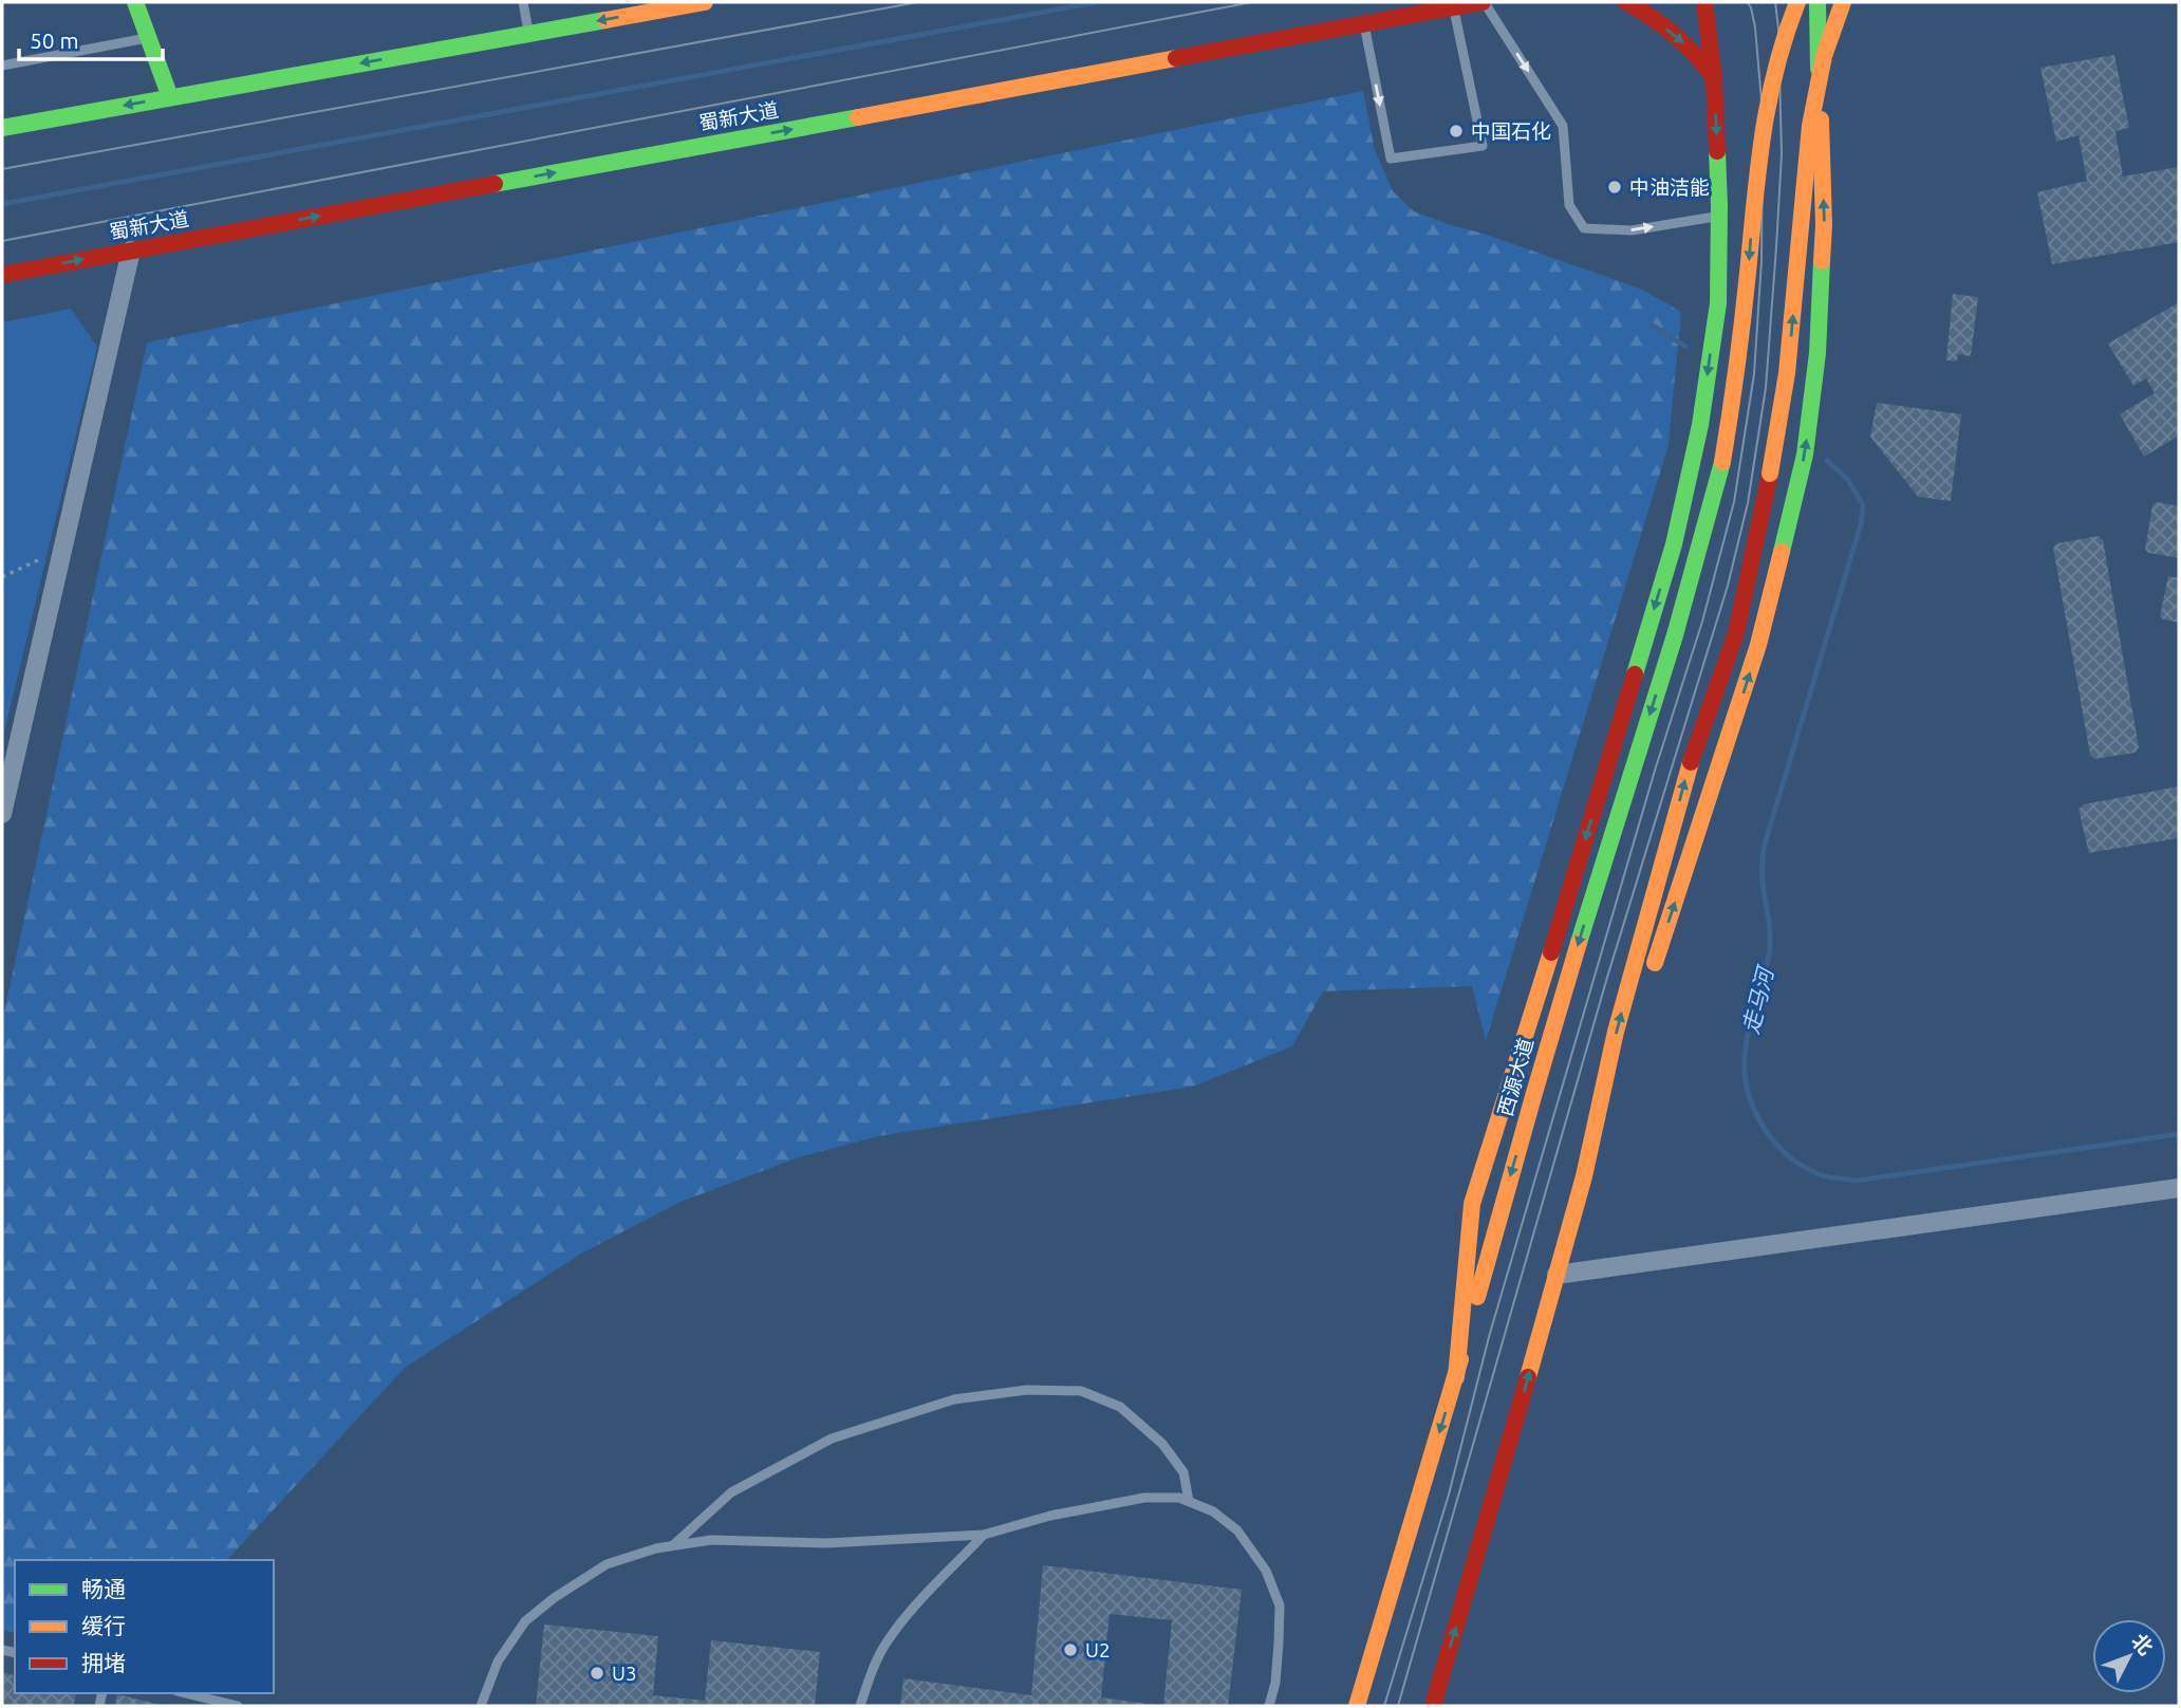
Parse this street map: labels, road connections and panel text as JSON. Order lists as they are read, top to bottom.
{
  "streets": {
    "main road": ["蜀新大道", "西源大道"]
  },
  "water": ["走马河"],
  "places": [
    "中国石化",
    "中油洁能",
    "U2",
    "U3"
  ],
  "legend": ["畅通", "缓行", "拥堵"],
  "scale_bar": "50 m",
  "north": "top right"
}
